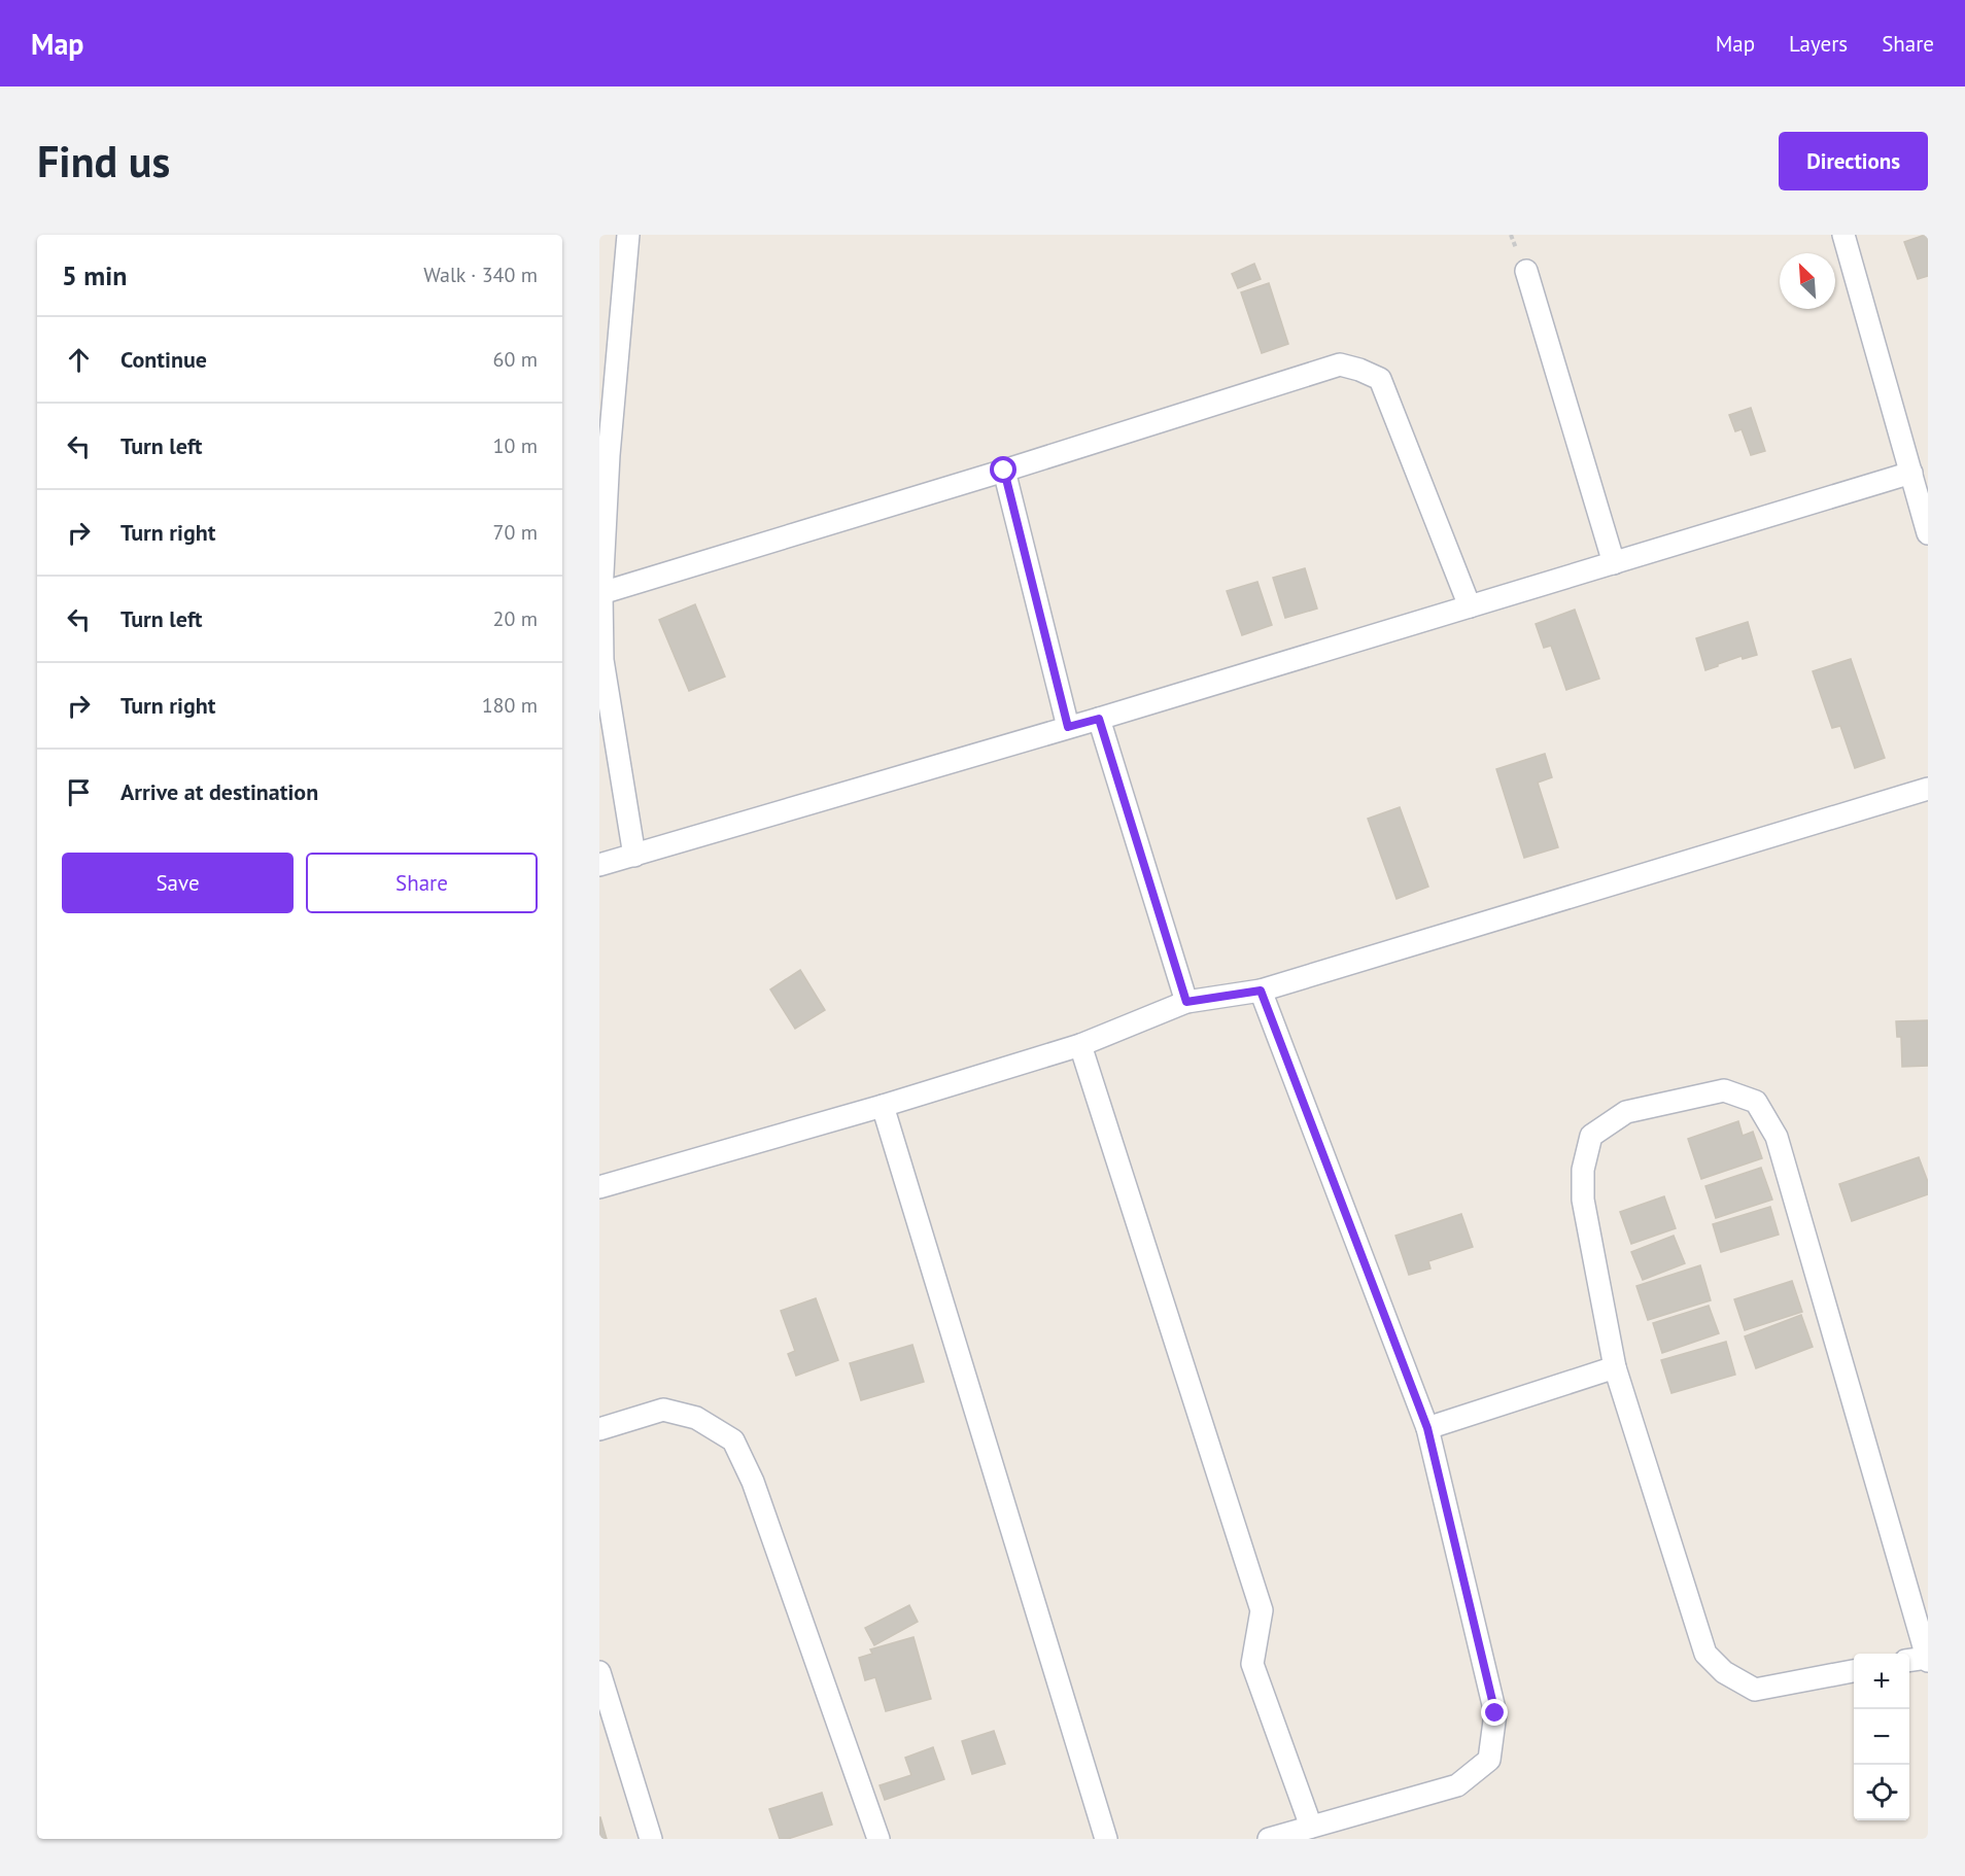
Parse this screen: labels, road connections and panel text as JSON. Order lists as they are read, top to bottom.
{
  "north": "top left",
  "page": {
    "header": "Map",
    "nav": ["Map", "Layers", "Share"],
    "buttons": [
      "Directions",
      ["Save", "Share"]
    ],
    "title": "Find us",
    "heading": ["5 min", "Walk · 340 m"],
    "list": [
      ["Continue", "60 m"],
      ["Turn left", "10 m"],
      ["Turn right", "70 m"],
      ["Turn left", "20 m"],
      ["Turn right", "180 m"],
      "Arrive at destination"
    ],
    "map_buttons": ["+", "−"]
  }
}
